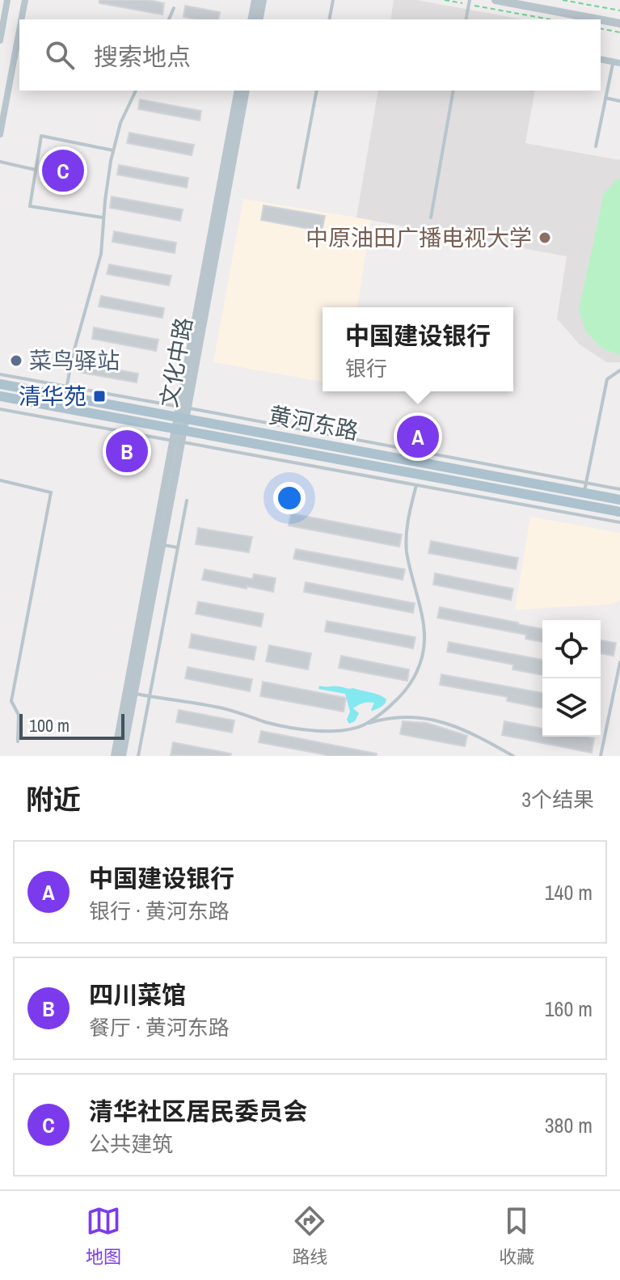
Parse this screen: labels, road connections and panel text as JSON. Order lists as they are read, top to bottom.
{
  "streets": {
    "main road": ["黄河东路"],
    "street": ["文化中路"]
  },
  "crossings": [
    ["文化中路", "黄河东路"]
  ],
  "places": {
    "other": ["中原油田广播电视大学", "菜鸟驿站"],
    "transit": ["清华苑"]
  },
  "scale_bar": "100 m",
  "page": {
    "search": "搜索地点",
    "pins": ["C", "A", "B"],
    "popup": ["中国建设银行", "银行"],
    "scale": "100 m",
    "heading": ["附近", "3个结果"],
    "list": [
      {
        "mark": "A",
        "name": "中国建设银行",
        "note": "银行 · 黄河东路",
        "value": "140 m"
      },
      {
        "mark": "B",
        "name": "四川菜馆",
        "note": "餐厅 · 黄河东路",
        "value": "160 m"
      },
      {
        "mark": "C",
        "name": "清华社区居民委员会",
        "note": "公共建筑",
        "value": "380 m"
      }
    ],
    "nav": ["地图", "路线", "收藏"]
  }
}
